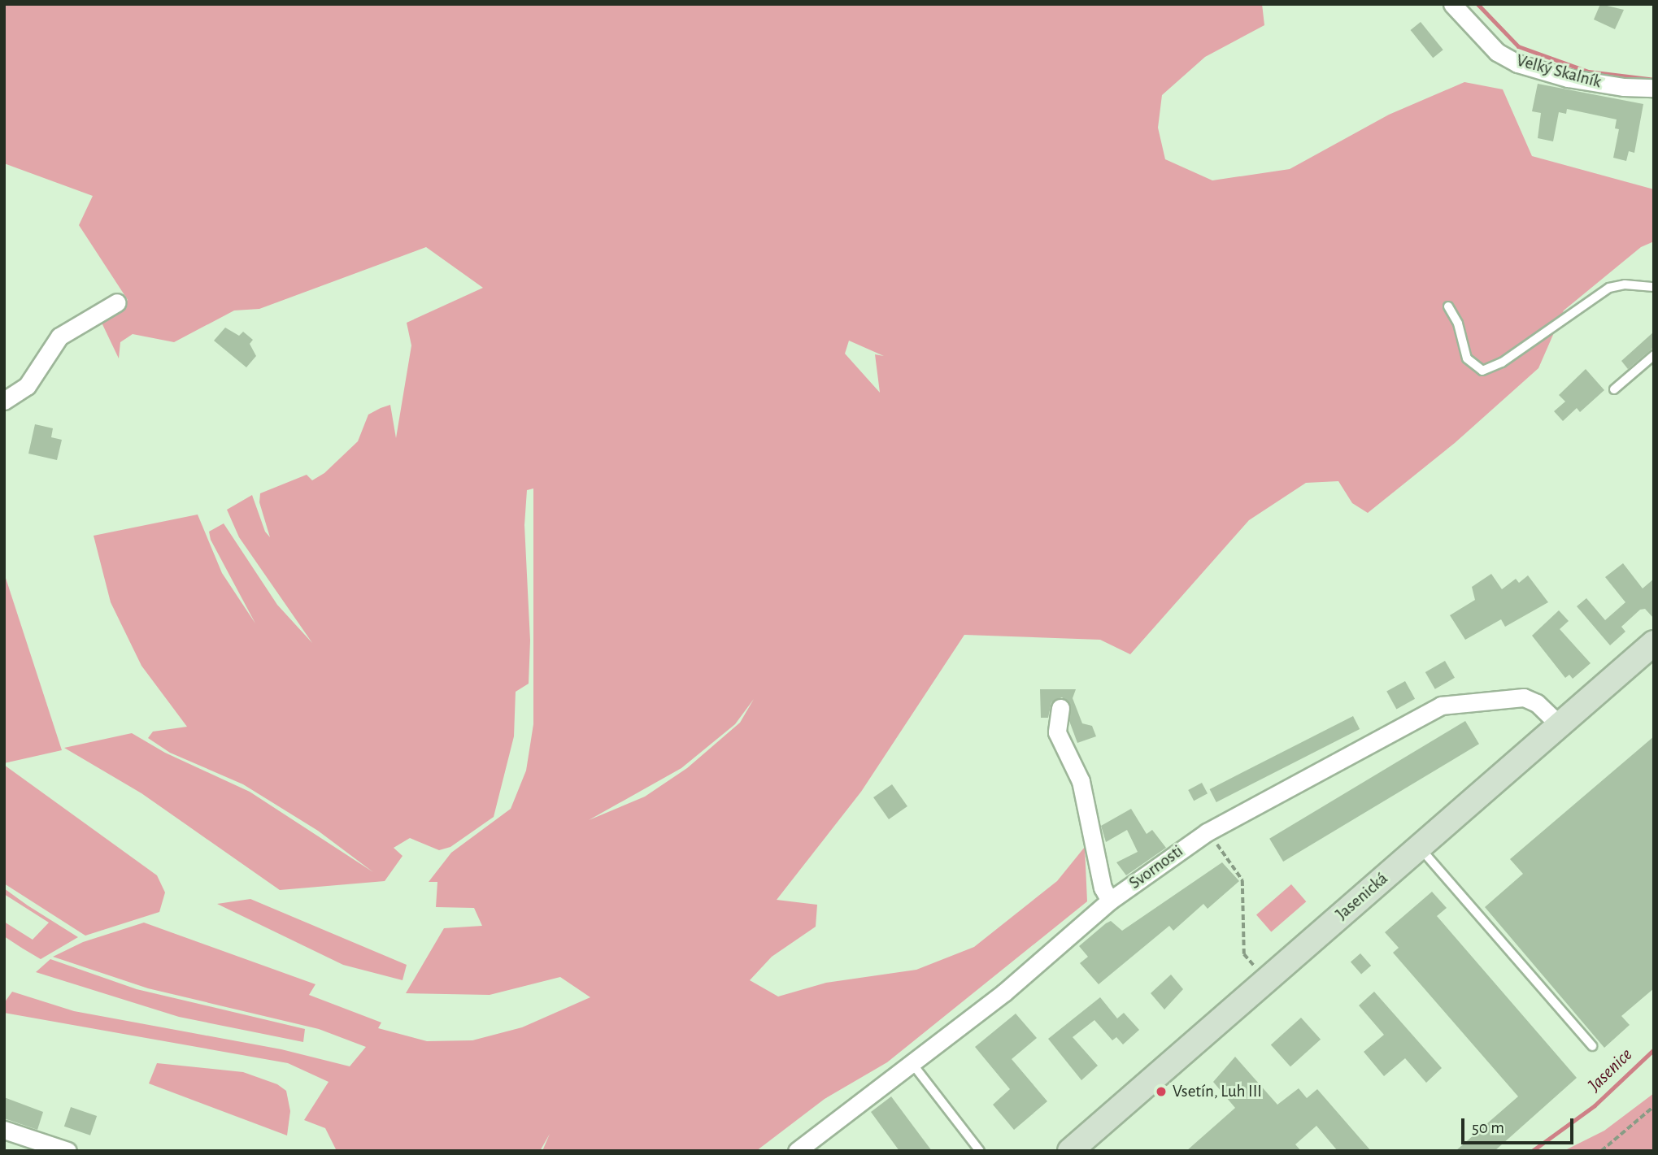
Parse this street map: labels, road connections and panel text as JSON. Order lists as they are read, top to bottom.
{
  "streets": {
    "street": ["Velký Skalník", "Svornosti", "Jasenická"]
  },
  "crossings": [
    ["Svornosti", "Jasenická"]
  ],
  "water": ["Jasenice"],
  "places": ["Vsetín, Luh III"],
  "scale_bar": "50 m"
}
